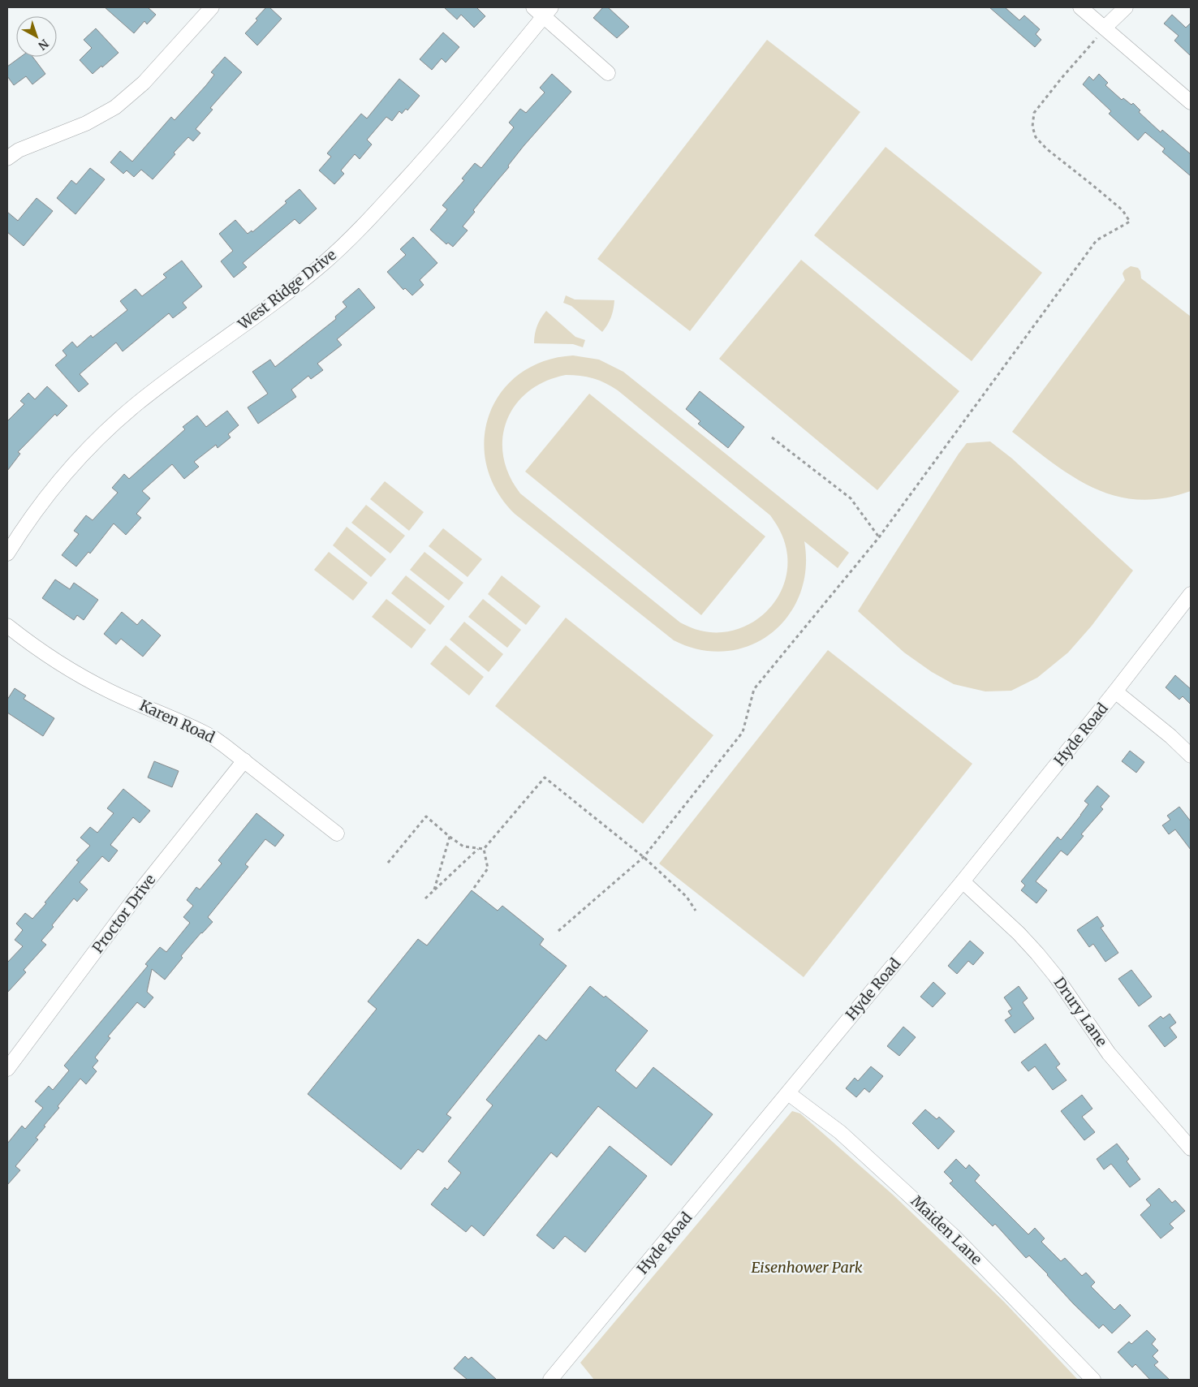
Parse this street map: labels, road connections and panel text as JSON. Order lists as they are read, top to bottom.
{
  "streets": {
    "street": [
      "West Ridge Drive",
      "Karen Road",
      "Hyde Road",
      "Proctor Drive",
      "Drury Lane",
      "Maiden Lane"
    ]
  },
  "crossings": [
    ["Karen Road", "Proctor Drive"],
    ["Hyde Road", "Drury Lane"],
    ["Hyde Road", "Maiden Lane"]
  ],
  "parks": ["Eisenhower Park"],
  "north": "bottom right"
}
